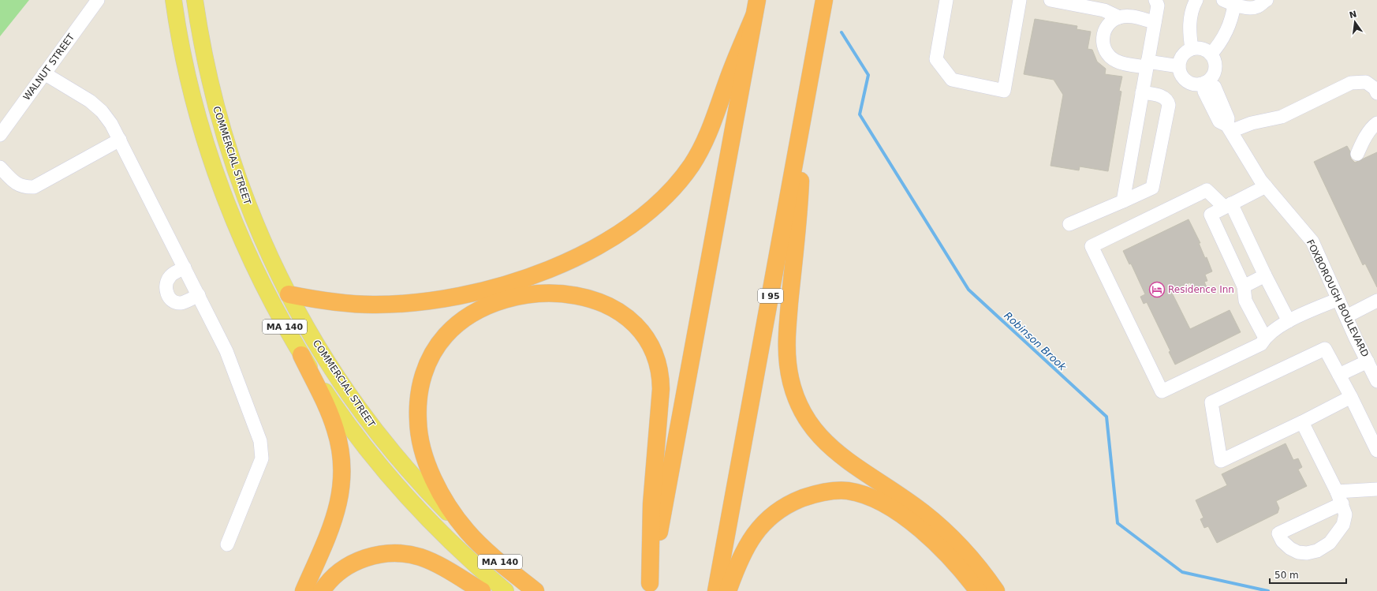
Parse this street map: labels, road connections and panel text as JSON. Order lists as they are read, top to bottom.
{
  "streets": {
    "highway": ["COMMERCIAL STREET", "I 95", "MA 140"],
    "street": ["WALNUT STREET", "FOXBOROUGH BOULEVARD"]
  },
  "water": ["Robinson Brook"],
  "places": {
    "hotel": ["Residence Inn"]
  },
  "scale_bar": "50 m",
  "north": "top"
}
